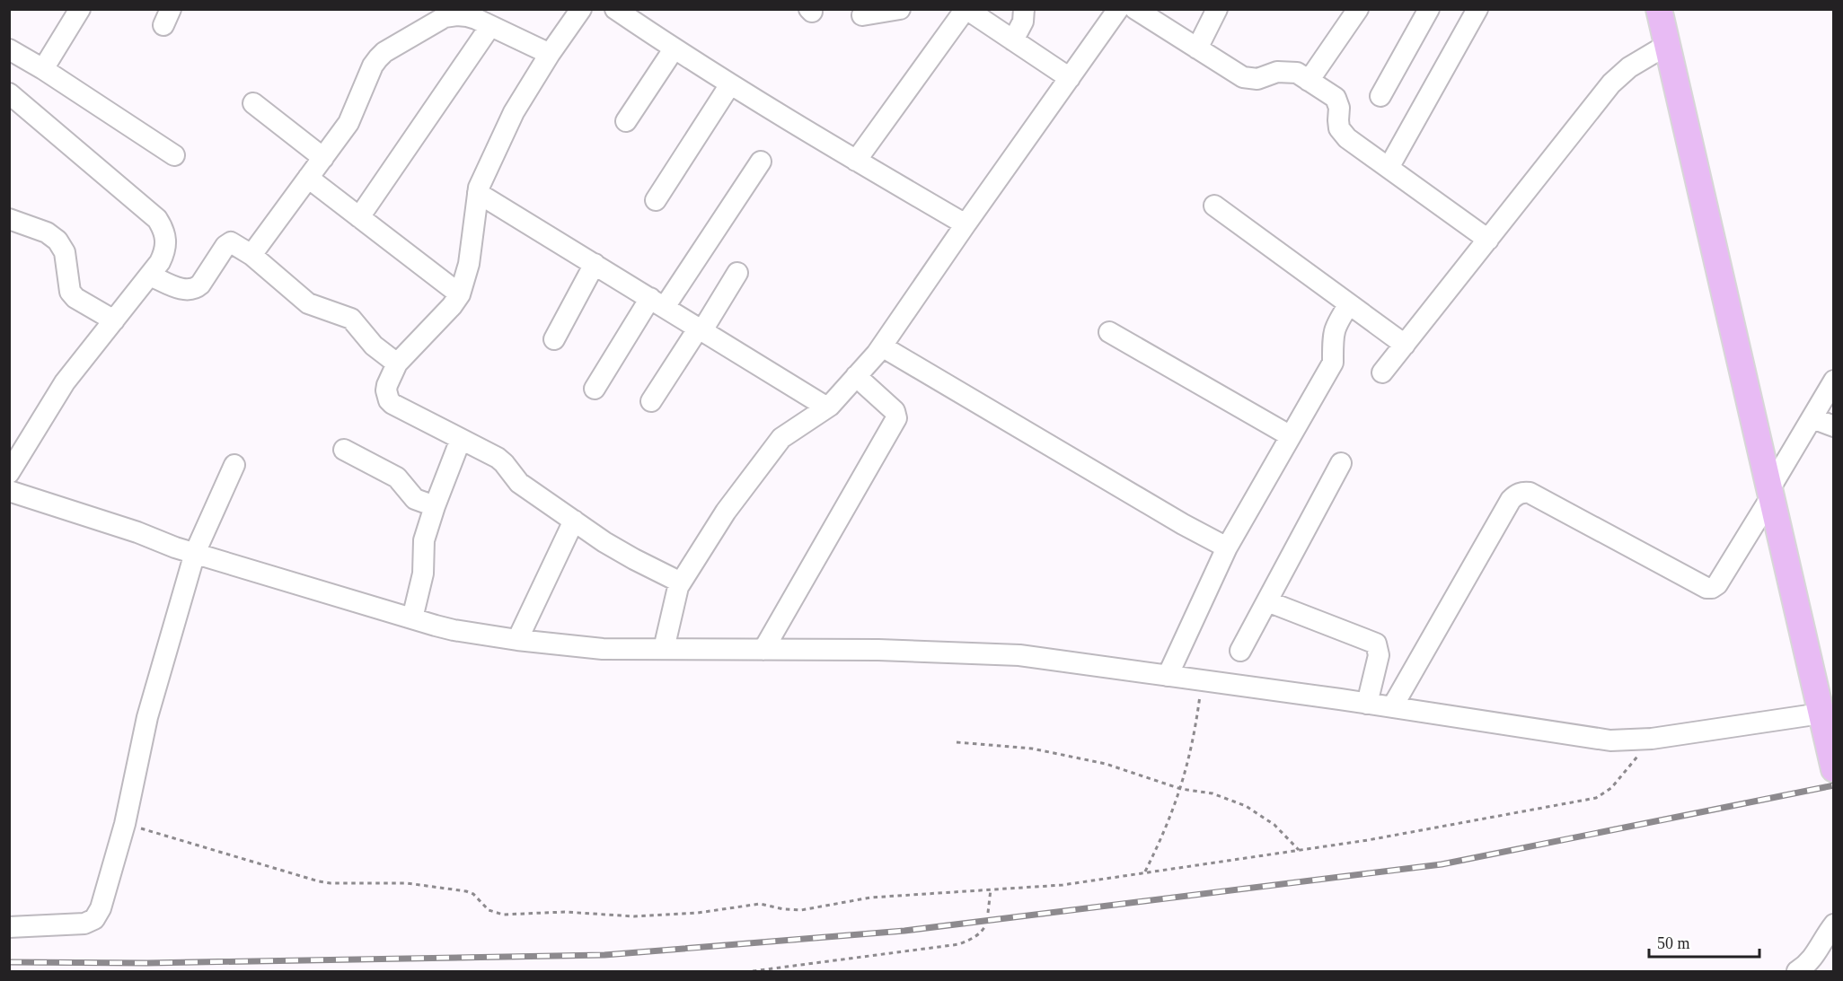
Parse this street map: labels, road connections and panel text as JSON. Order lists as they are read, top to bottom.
{
  "scale_bar": "50 m"
}
